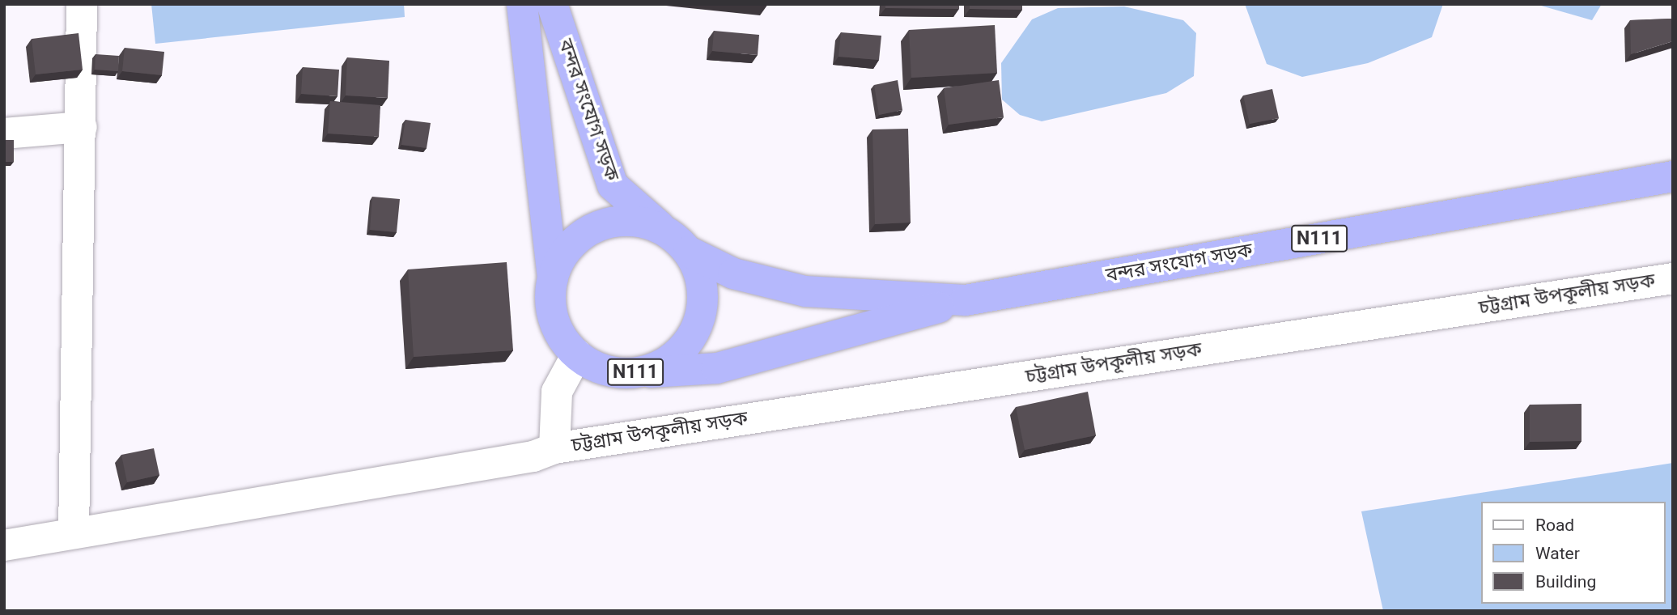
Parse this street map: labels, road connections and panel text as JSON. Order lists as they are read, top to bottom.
{
  "streets": {
    "highway": ["বন্দর সংযোগ সড়ক", "N111"],
    "street": ["চট্টগ্রাম উপকূলীয় সড়ক"]
  },
  "crossings": [
    ["বন্দর সংযোগ সড়ক", "N111"]
  ],
  "legend": ["Road", "Water", "Building"]
}
